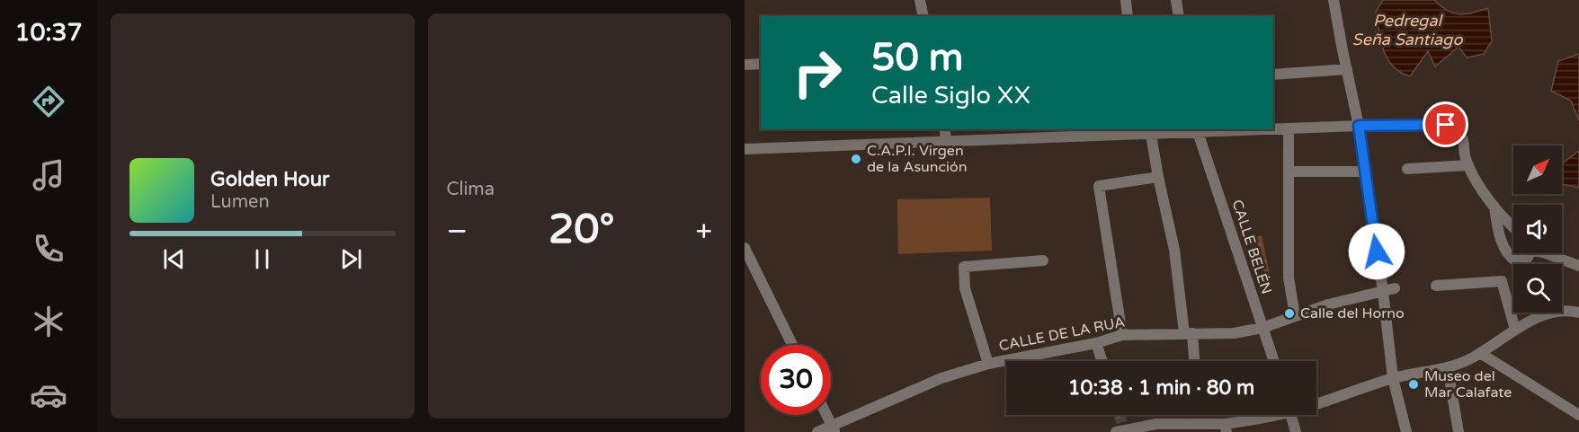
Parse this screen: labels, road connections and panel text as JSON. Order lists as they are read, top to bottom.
{
  "streets": {
    "street": ["CALLE BELÉN", "CALLE DE LA RUA"]
  },
  "crossings": [
    ["CALLE BELÉN", "CALLE DE LA RUA"]
  ],
  "water": ["Pedregal Seña Santiago"],
  "places": ["C.A.P.I. Virgen de la Asunción", "Calle del Horno", "Museo del Mar Calafate"],
  "north": "top right",
  "page": {
    "tabs": "10:37",
    "tile": "Clima",
    "turn": ["50 m", "Calle Siglo XX"],
    "song": ["Golden Hour", "Lumen"],
    "heat": ["−", "20°", "+"],
    "limit": "30",
    "trip": "10:38 · 1 min · 80 m"
  }
}
